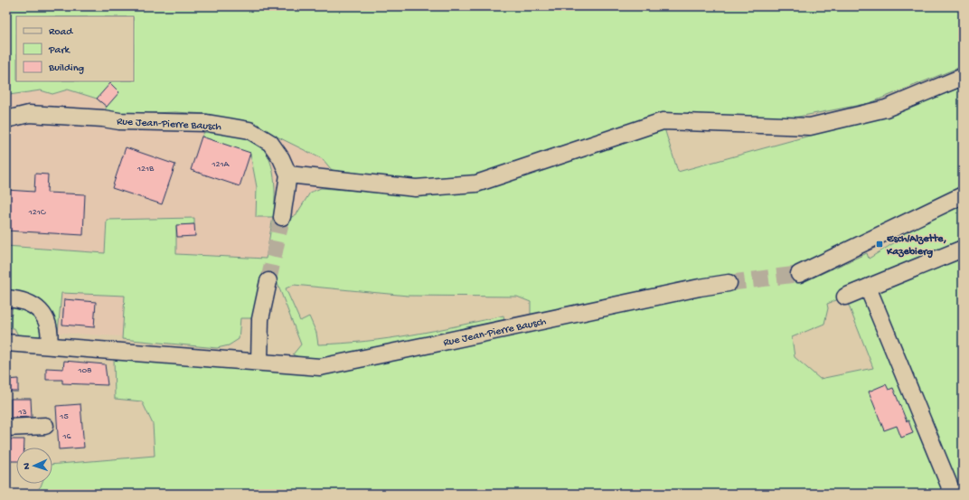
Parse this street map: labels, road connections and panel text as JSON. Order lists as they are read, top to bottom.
{
  "streets": {
    "street": ["Rue Jean-Pierre Bausch"]
  },
  "places": {
    "transit": ["Esch/Alzette, Kazebierg"]
  },
  "house_numbers": [
    "121A",
    "121B",
    "121C",
    "108",
    "13",
    "15",
    "16"
  ],
  "legend": ["Road", "Park", "Building"],
  "north": "left"
}
